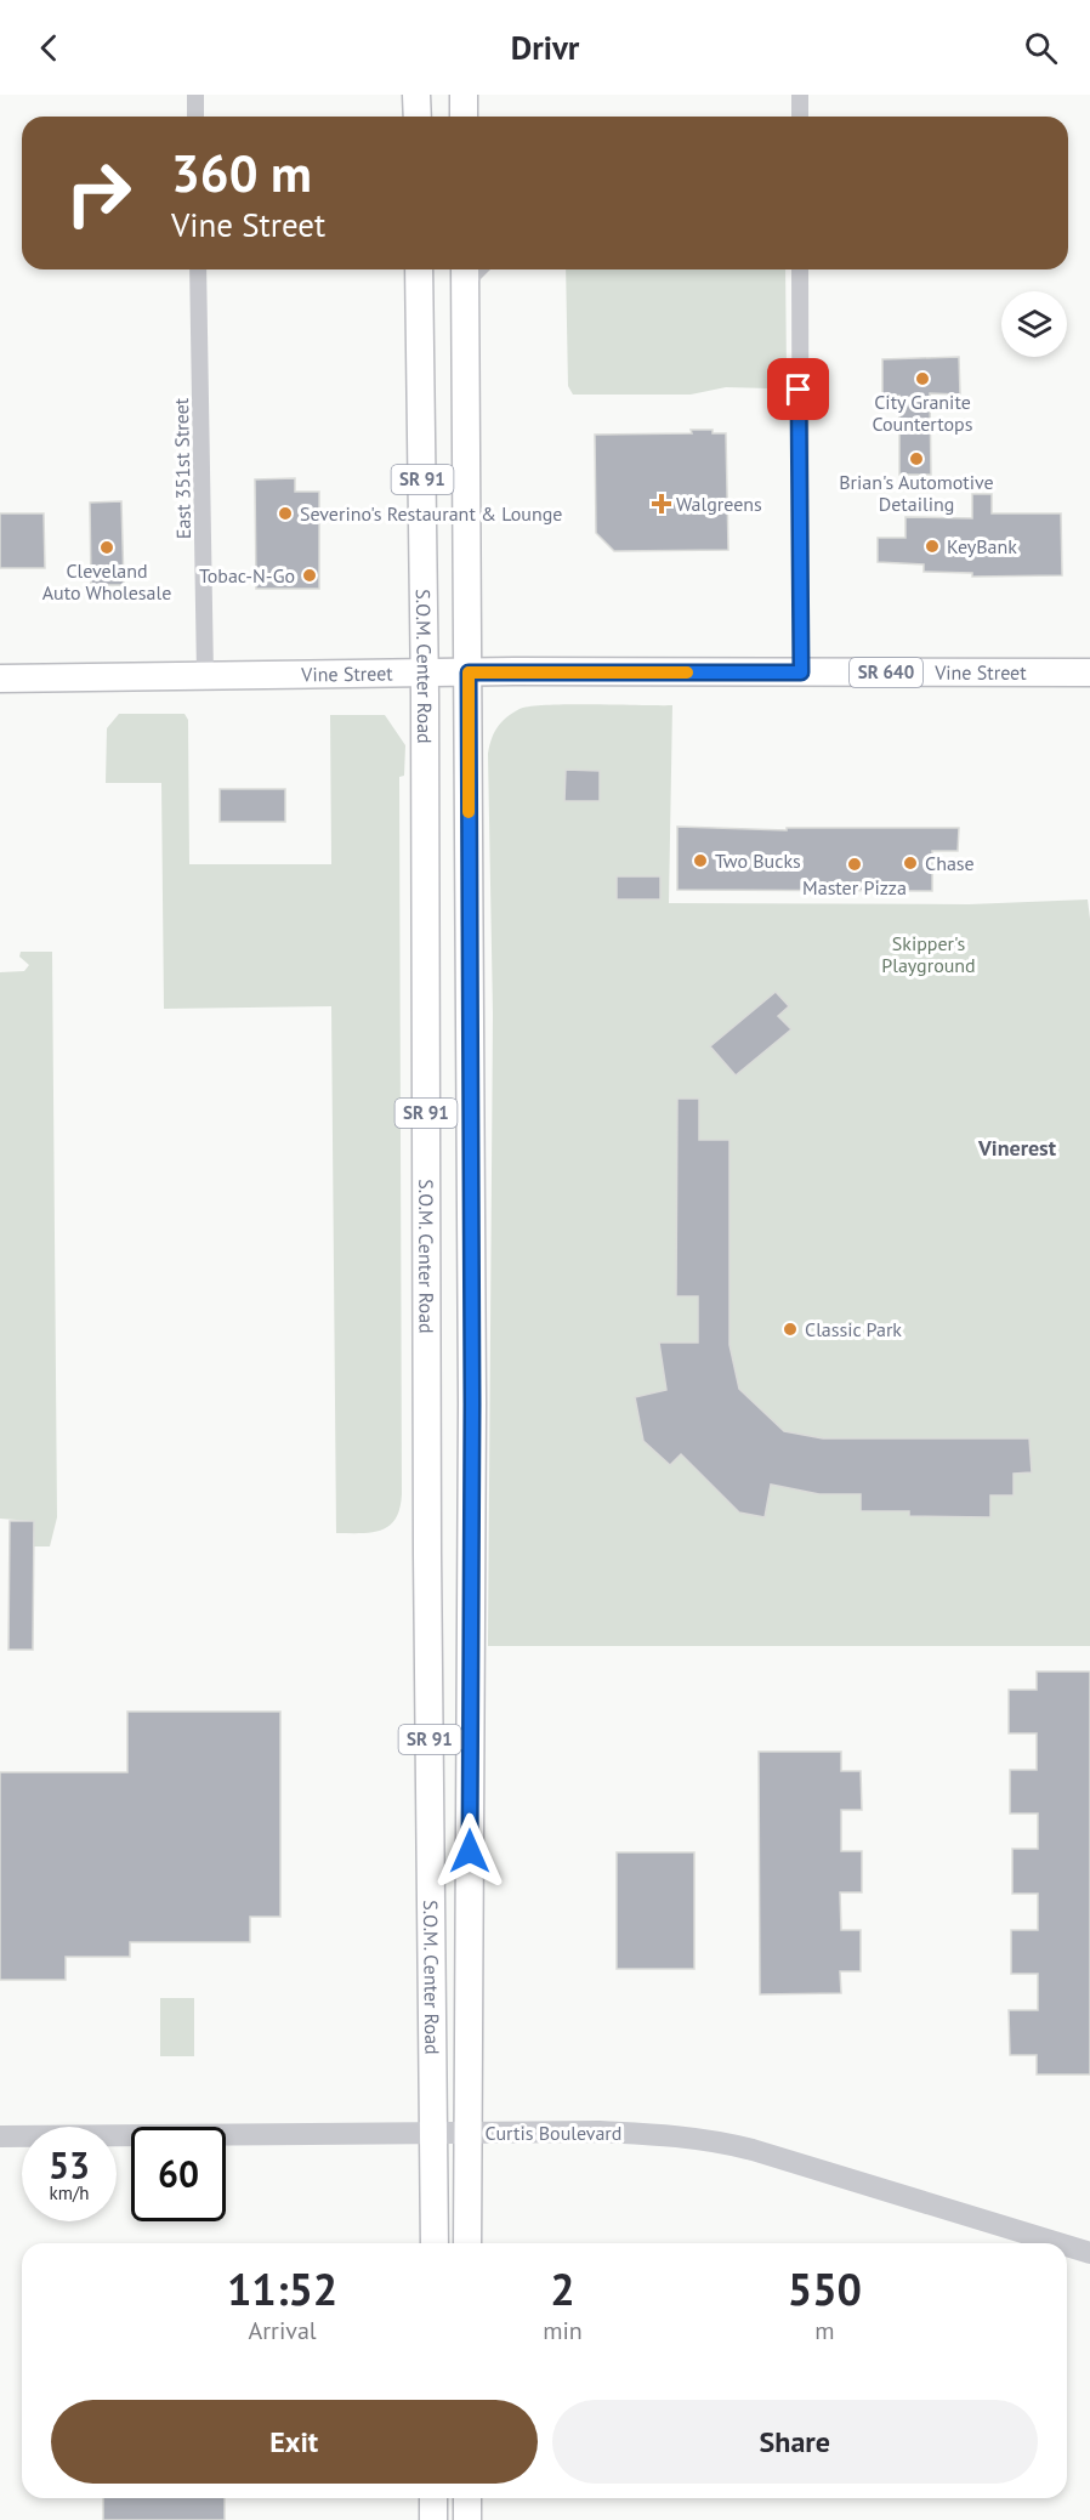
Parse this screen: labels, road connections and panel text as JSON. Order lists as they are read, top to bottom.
{
  "streets": {
    "main road": [
      "SR 91",
      "S.O.M. Center Road",
      "SR 640",
      "Vine Street"
    ],
    "street": ["East 351st Street", "Curtis Boulevard"]
  },
  "crossings": [
    ["East 351st Street", "Vine Street"],
    ["S.O.M. Center Road", "Vine Street"],
    ["S.O.M. Center Road", "Curtis Boulevard"]
  ],
  "districts": ["Vinerest"],
  "parks": ["Skipper's Playground"],
  "places": {
    "other": [
      "City Granite Countertops",
      "Brian's Automotive Detailing",
      "Severino's Restaurant & Lounge",
      "KeyBank",
      "Cleveland Auto Wholesale",
      "Tobac-N-Go",
      "Two Bucks",
      "Chase",
      "Master Pizza",
      "Classic Park"
    ],
    "health": ["Walgreens"]
  },
  "page": {
    "header": "Drivr",
    "turn": ["360 m", "Vine Street"],
    "speed": "53 km/h",
    "limit": "60",
    "eta": [
      "11:52",
      "Arrival",
      "2",
      "min",
      "550",
      "m"
    ],
    "buttons": ["Exit", "Share"]
  }
}
